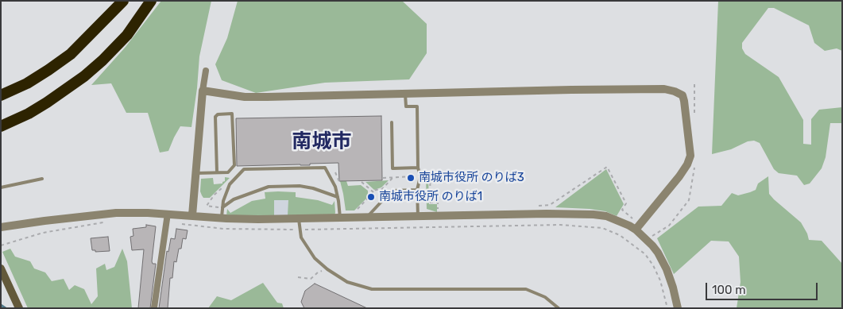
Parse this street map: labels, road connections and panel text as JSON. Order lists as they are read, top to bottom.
{
  "districts": ["南城市"],
  "places": ["南城市役所 のりば3", "南城市役所 のりば1"],
  "scale_bar": "100 m"
}
